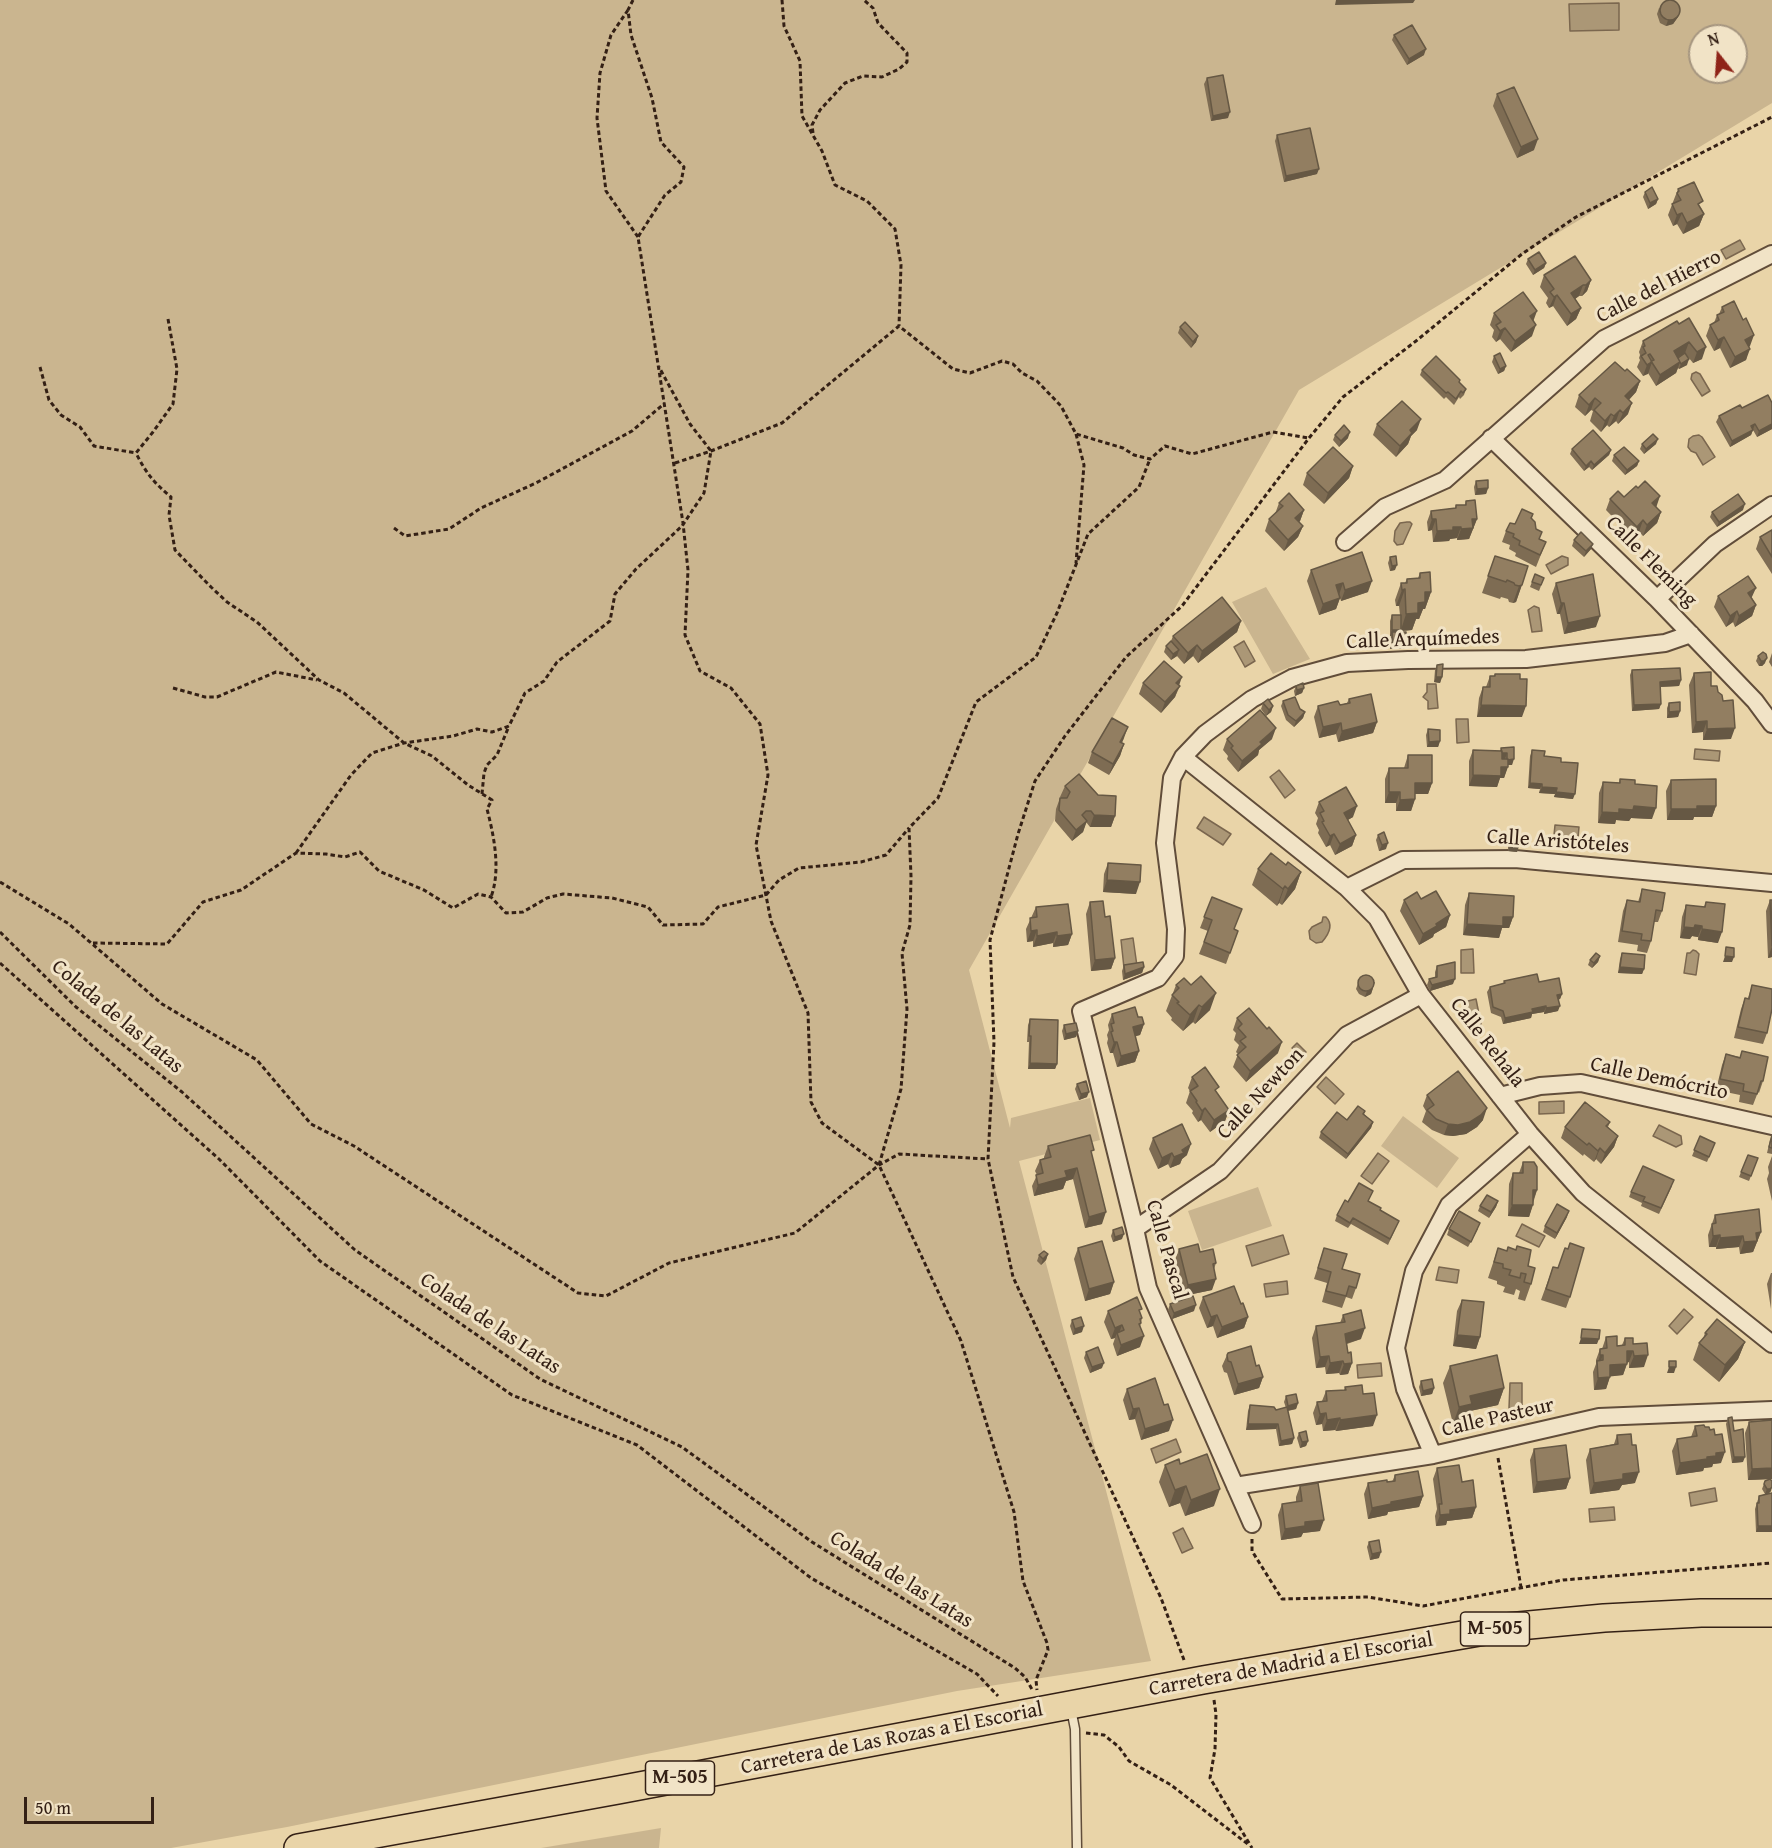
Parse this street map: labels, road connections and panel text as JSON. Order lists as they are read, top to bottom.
{
  "streets": {
    "highway": ["M-505", "Carretera de Madrid a El Escorial", "Carretera de Las Rozas a El Escorial"],
    "street": [
      "Calle del Hierro",
      "Calle Fleming",
      "Calle Arquímedes",
      "Calle Aristóteles",
      "Calle Rehala",
      "Calle Demócrito",
      "Calle Newton",
      "Calle Pascal",
      "Calle Pasteur"
    ],
    "path": ["Colada de las Latas"]
  },
  "crossings": [
    ["Calle del Hierro", "Calle Fleming"],
    ["Calle Fleming", "Calle Arquímedes"],
    ["Calle Arquímedes", "Calle Rehala"],
    ["Calle Arquímedes", "Calle Pascal"],
    ["Calle Aristóteles", "Calle Rehala"],
    ["Colada de las Latas", "Carretera de Madrid a El Escorial"],
    ["Colada de las Latas", "Carretera de Las Rozas a El Escorial"],
    ["Calle Rehala", "Calle Demócrito"],
    ["Calle Rehala", "Calle Newton"],
    ["Calle Rehala", "Calle Pascal"],
    ["Calle Newton", "Calle Pascal"],
    ["Calle Pascal", "Calle Pasteur"],
    ["Carretera de Madrid a El Escorial", "Carretera de Las Rozas a El Escorial"]
  ],
  "scale_bar": "50 m",
  "north": "top"
}
